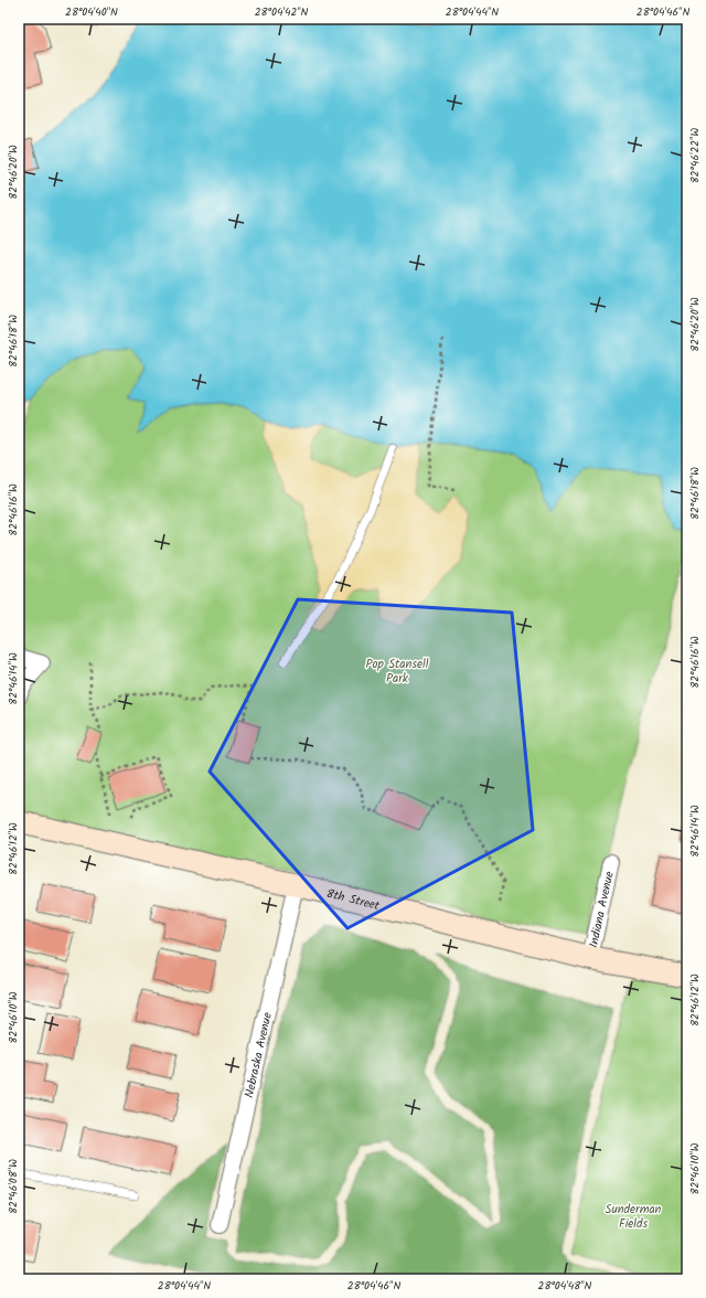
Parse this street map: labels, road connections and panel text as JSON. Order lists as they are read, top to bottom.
{
  "streets": {
    "street": ["8th Street", "Indiana Avenue", "Nebraska Avenue"]
  },
  "crossings": [
    ["8th Street", "Indiana Avenue"],
    ["8th Street", "Nebraska Avenue"]
  ],
  "parks": ["Pop Stansell Park", "Sunderman Fields"],
  "coordinates": [
    "28°04'40\"N",
    "28°04'42\"N",
    "28°04'44\"N",
    "28°04'46\"N",
    "82°46'22\"W",
    "82°46'20\"W",
    "82°46'18\"W",
    "82°46'16\"W",
    "82°46'14\"W",
    "82°46'12\"W",
    "82°46'10\"W",
    "82°46'08\"W",
    "28°04'48\"N"
  ]
}
